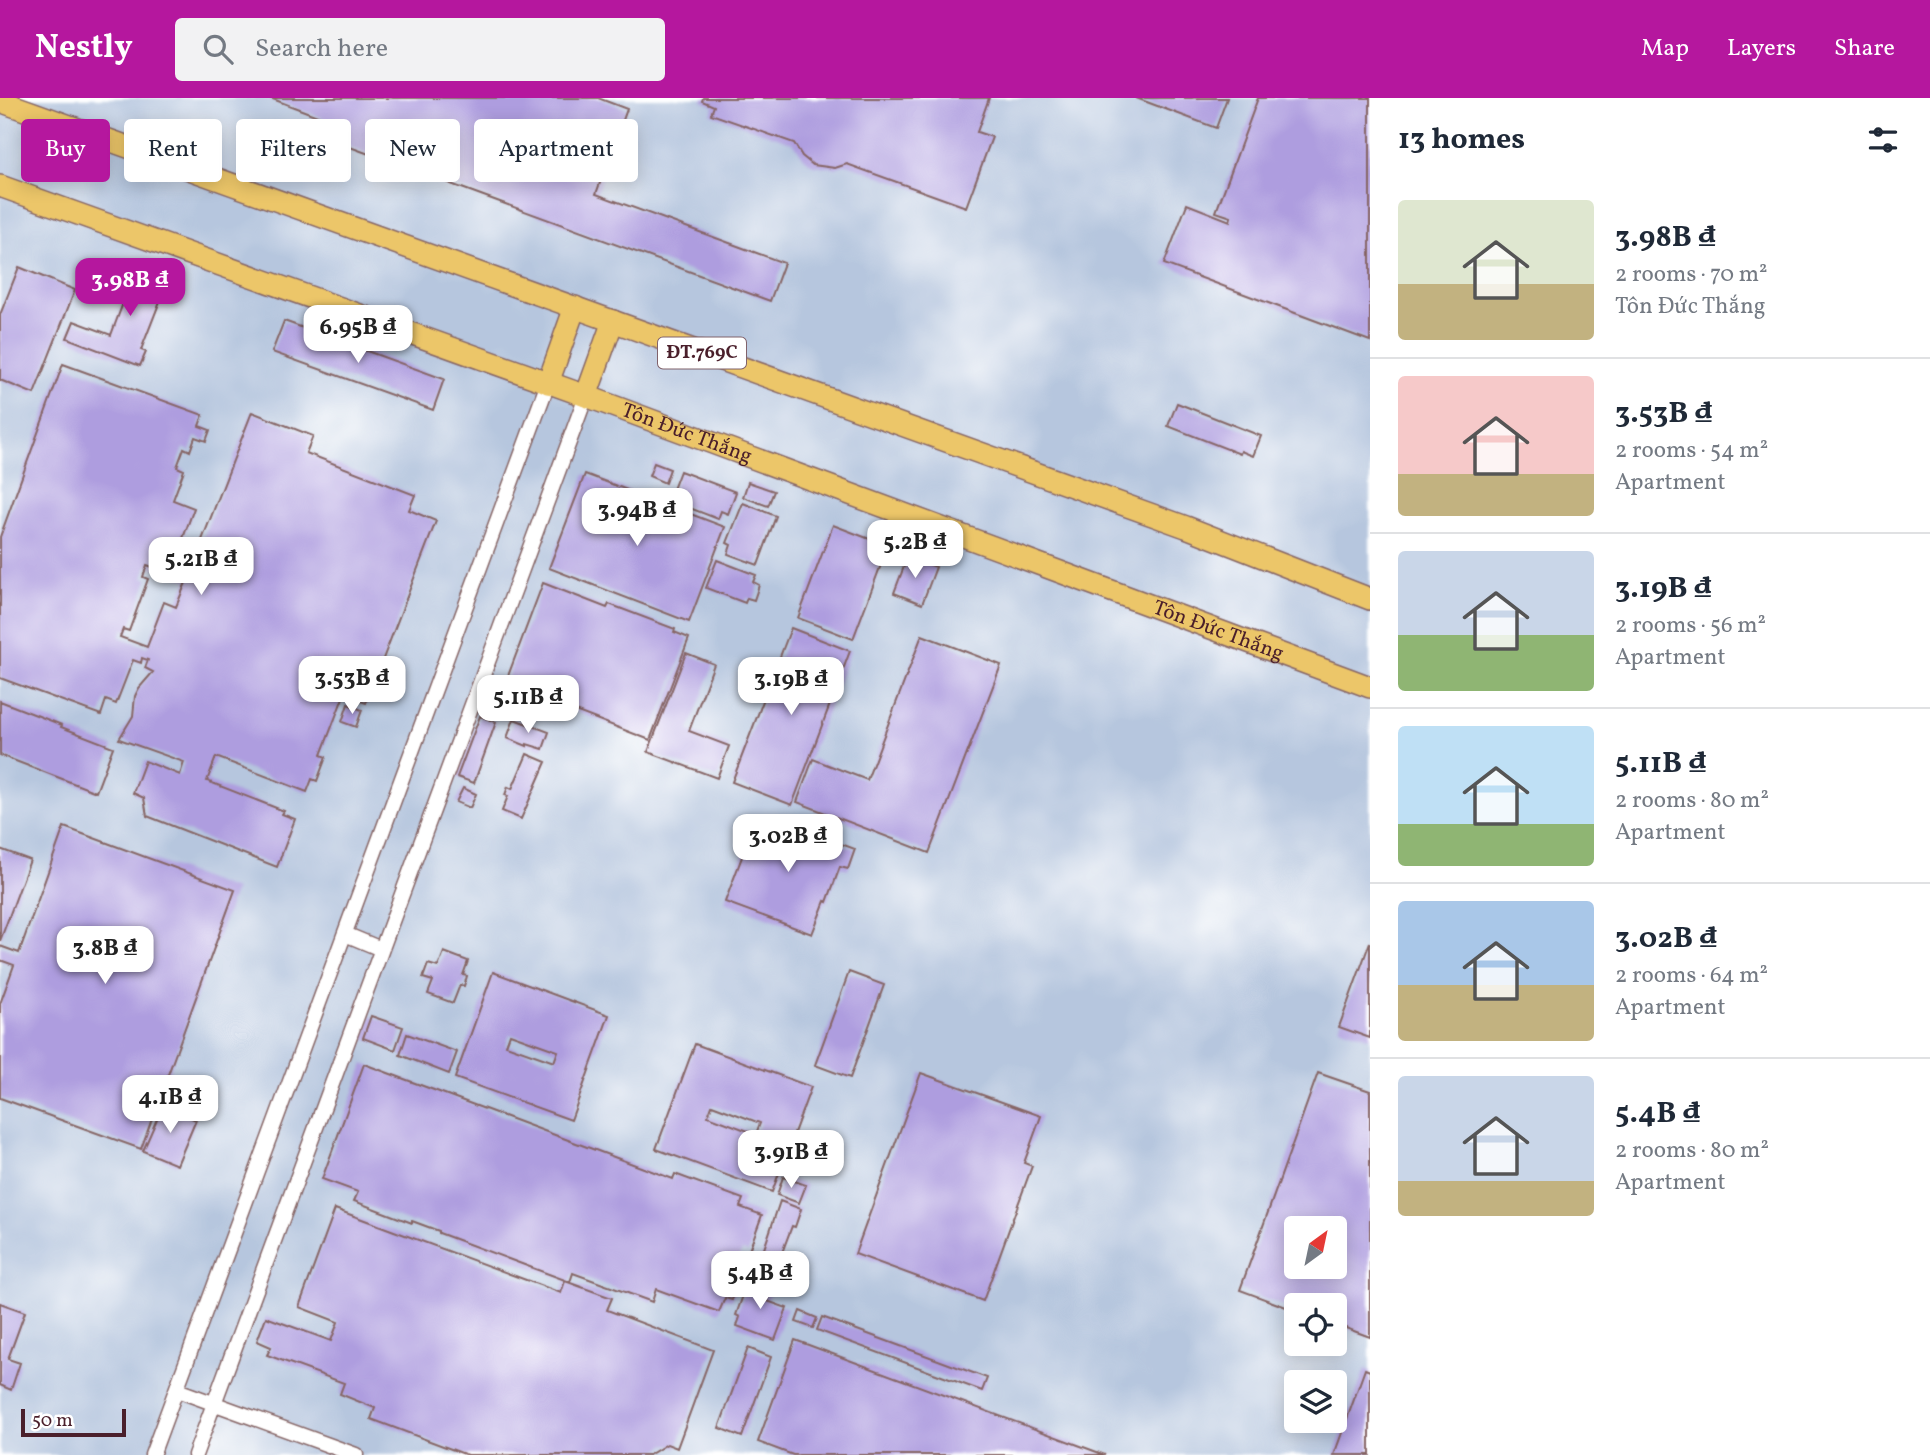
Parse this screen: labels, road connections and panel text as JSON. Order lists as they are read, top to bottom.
{
  "streets": {
    "main road": ["ĐT.769C", "Tôn Đức Thắng"]
  },
  "scale_bar": "50 m",
  "north": "top right",
  "page": {
    "header": "Nestly",
    "search": "Search here",
    "nav": ["Map", "Layers", "Share"],
    "heading": "13 homes",
    "chip": [
      "Buy",
      "Rent",
      "Filters",
      "New",
      "Apartment"
    ],
    "list": [
      {
        "name": "3.98B ₫",
        "note": "2 rooms · 70 m² · Tôn Đức Thắng"
      },
      {
        "name": "3.53B ₫",
        "note": "2 rooms · 54 m² · Apartment"
      },
      {
        "name": "3.19B ₫",
        "note": "2 rooms · 56 m² · Apartment"
      },
      {
        "name": "5.11B ₫",
        "note": "2 rooms · 80 m² · Apartment"
      },
      {
        "name": "3.02B ₫",
        "note": "2 rooms · 64 m² · Apartment"
      },
      {
        "name": "5.4B ₫",
        "note": "2 rooms · 80 m² · Apartment"
      }
    ],
    "price": [
      "3.98B ₫",
      "6.95B ₫",
      "3.94B ₫",
      "5.2B ₫",
      "5.21B ₫",
      "3.53B ₫",
      "3.19B ₫",
      "5.11B ₫",
      "3.02B ₫",
      "3.8B ₫",
      "4.1B ₫",
      "3.91B ₫",
      "5.4B ₫"
    ],
    "scale": "50 m"
  }
}
